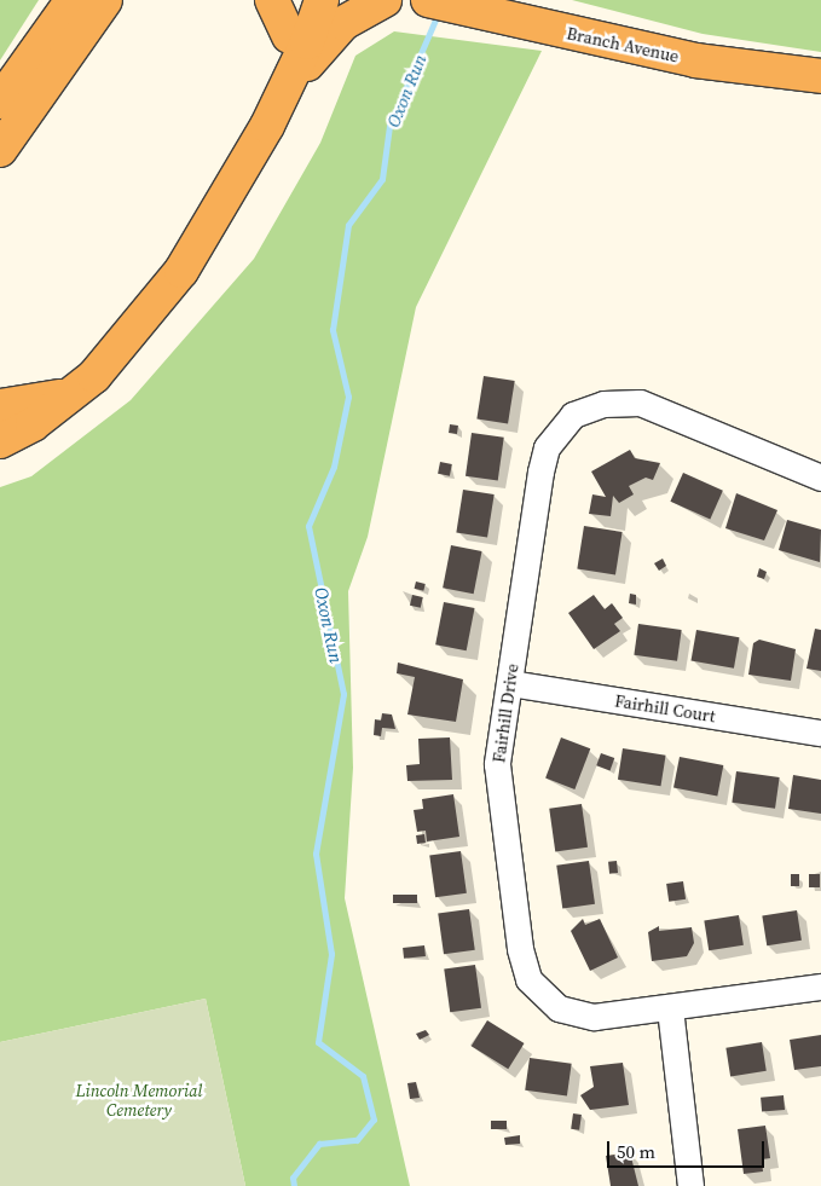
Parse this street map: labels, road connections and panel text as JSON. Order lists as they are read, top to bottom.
{
  "streets": {
    "highway": ["Branch Avenue"],
    "street": ["Fairhill Court", "Fairhill Drive"]
  },
  "crossings": [
    ["Fairhill Court", "Fairhill Drive"]
  ],
  "water": ["Oxon Run"],
  "parks": ["Lincoln Memorial Cemetery"],
  "scale_bar": "50 m"
}
